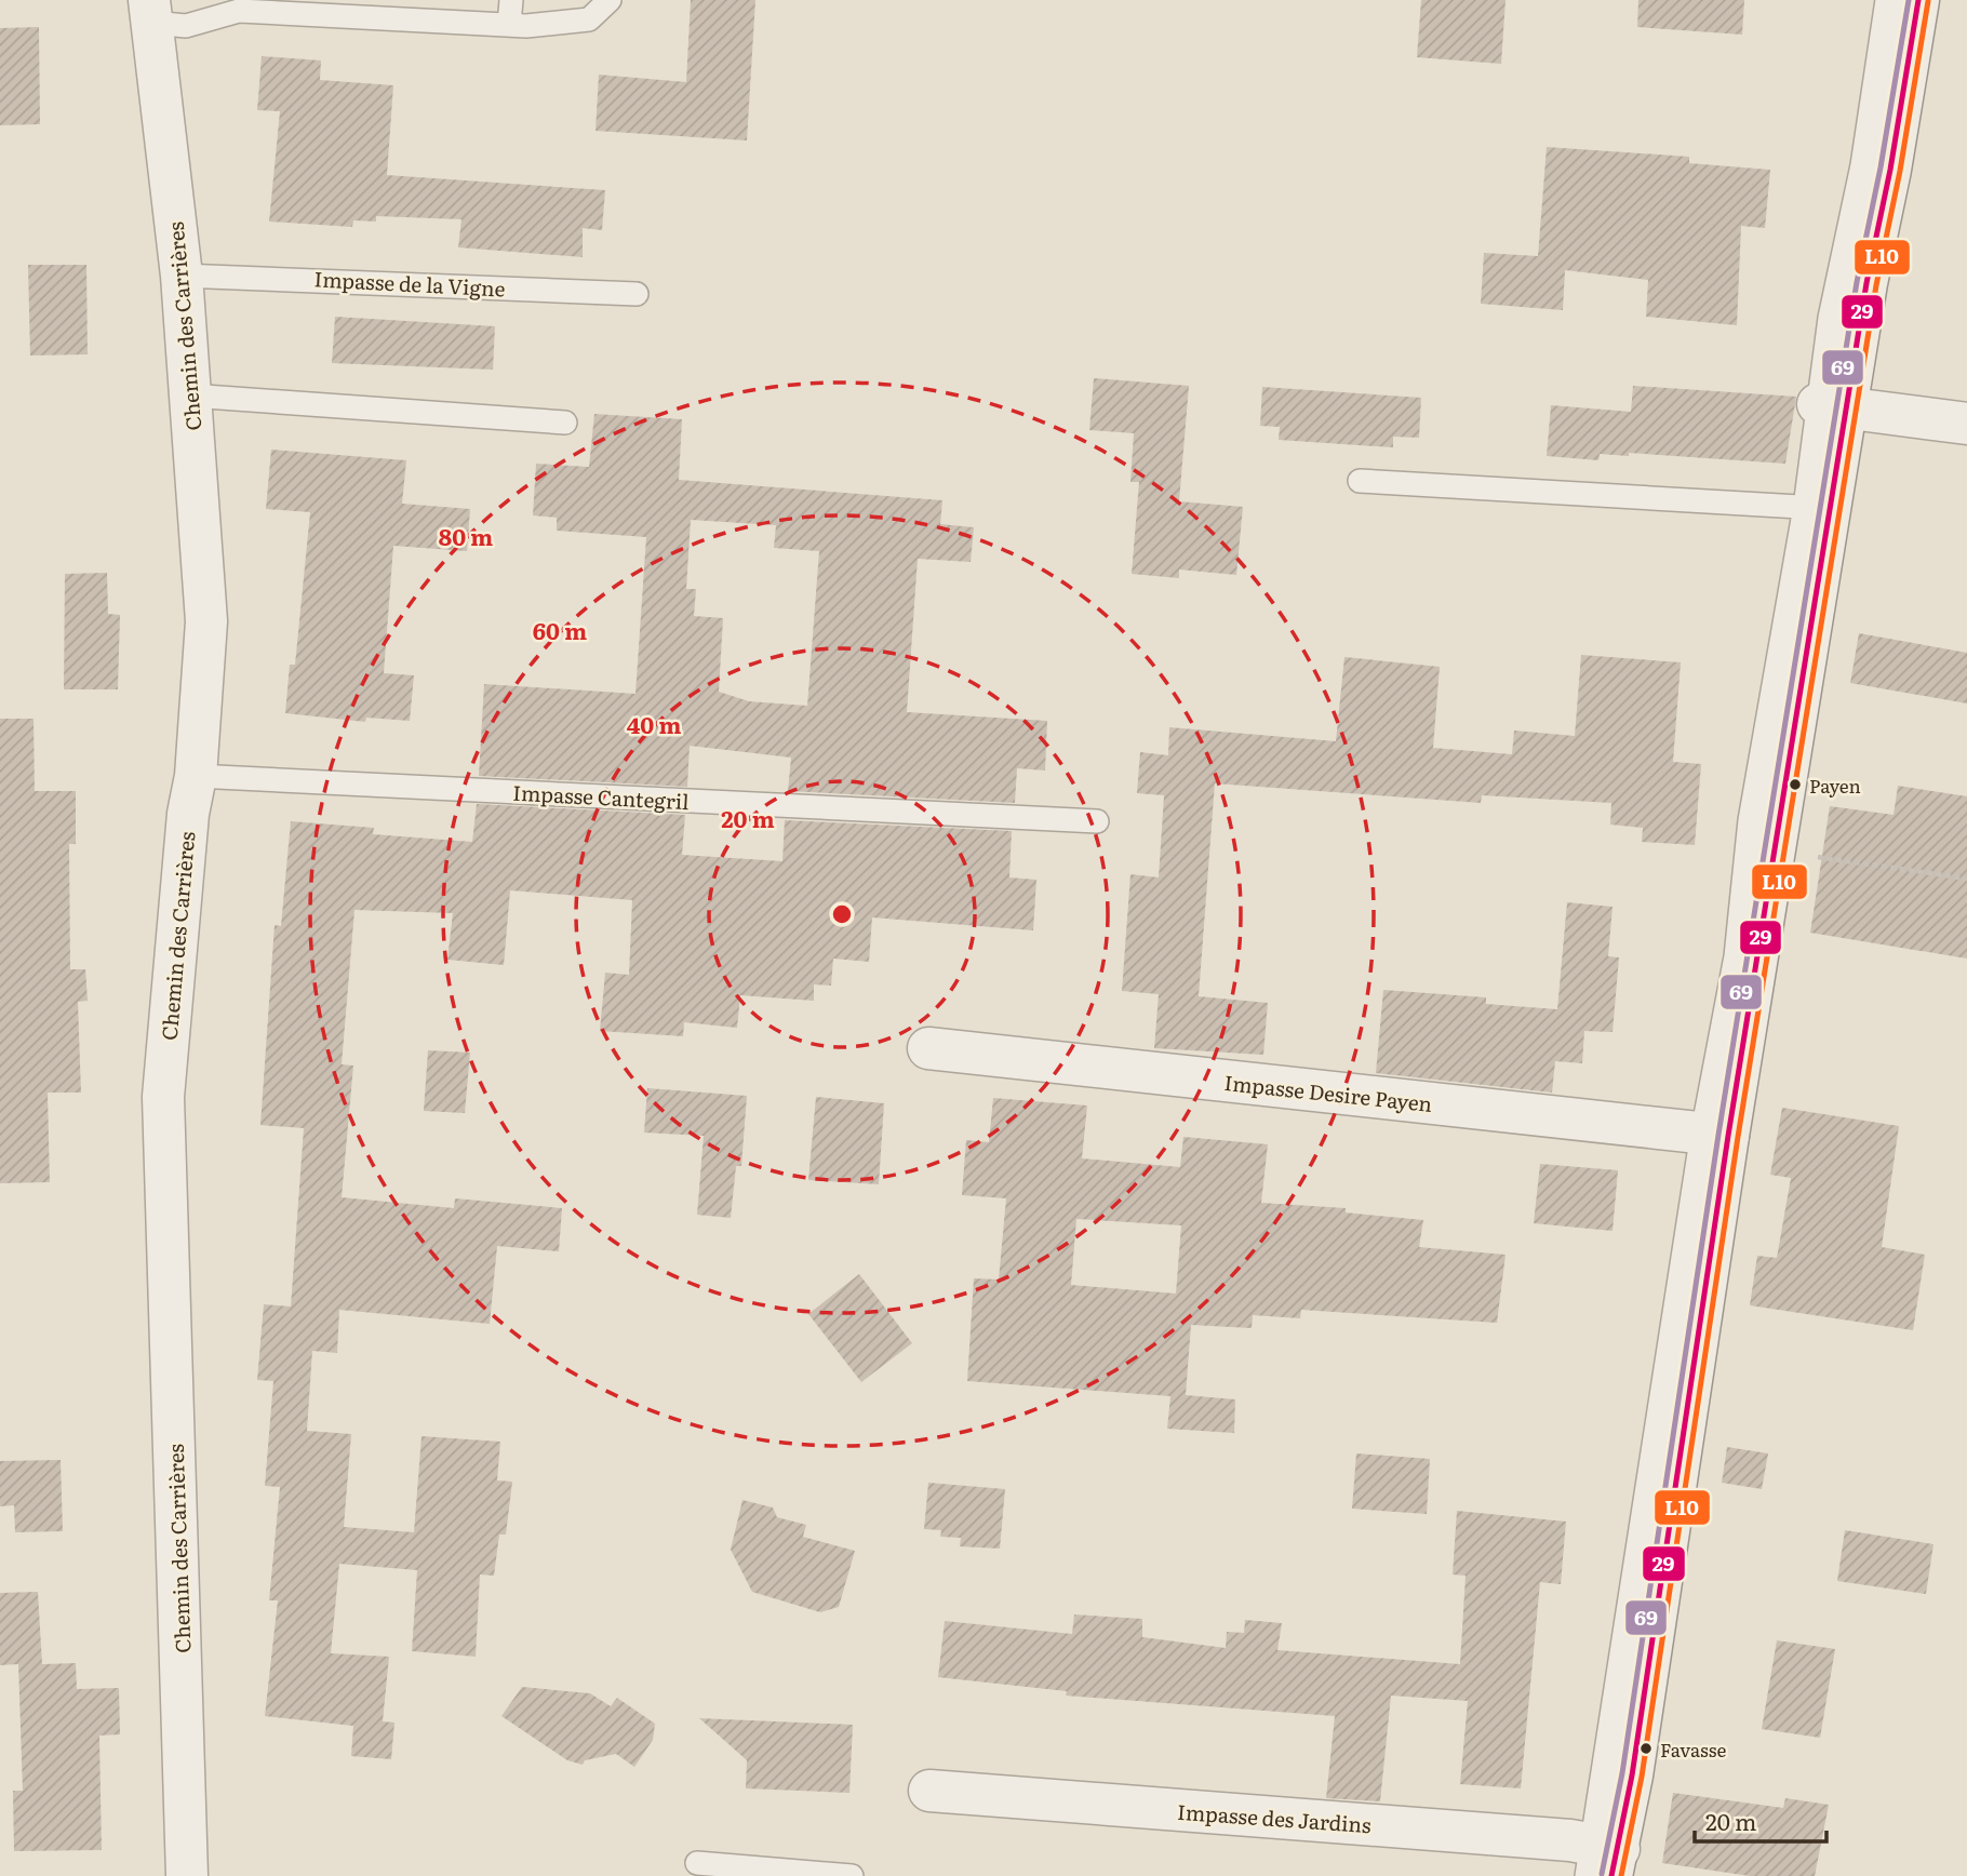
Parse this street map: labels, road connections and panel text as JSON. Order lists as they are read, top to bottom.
{
  "streets": {
    "street": ["Chemin des Carrières", "Impasse Desire Payen", "Impasse des Jardins"],
    "lane": ["Impasse de la Vigne", "Impasse Cantegril"]
  },
  "crossings": [
    ["Impasse de la Vigne", "Chemin des Carrières"],
    ["Chemin des Carrières", "Impasse Cantegril"]
  ],
  "places": ["Payen", "Favasse"],
  "lines": ["transit line 29", "transit line 69", "transit line L10"],
  "scale_bar": "20 m",
  "rings": [
    "80 m",
    "60 m",
    "40 m",
    "20 m"
  ]
}
